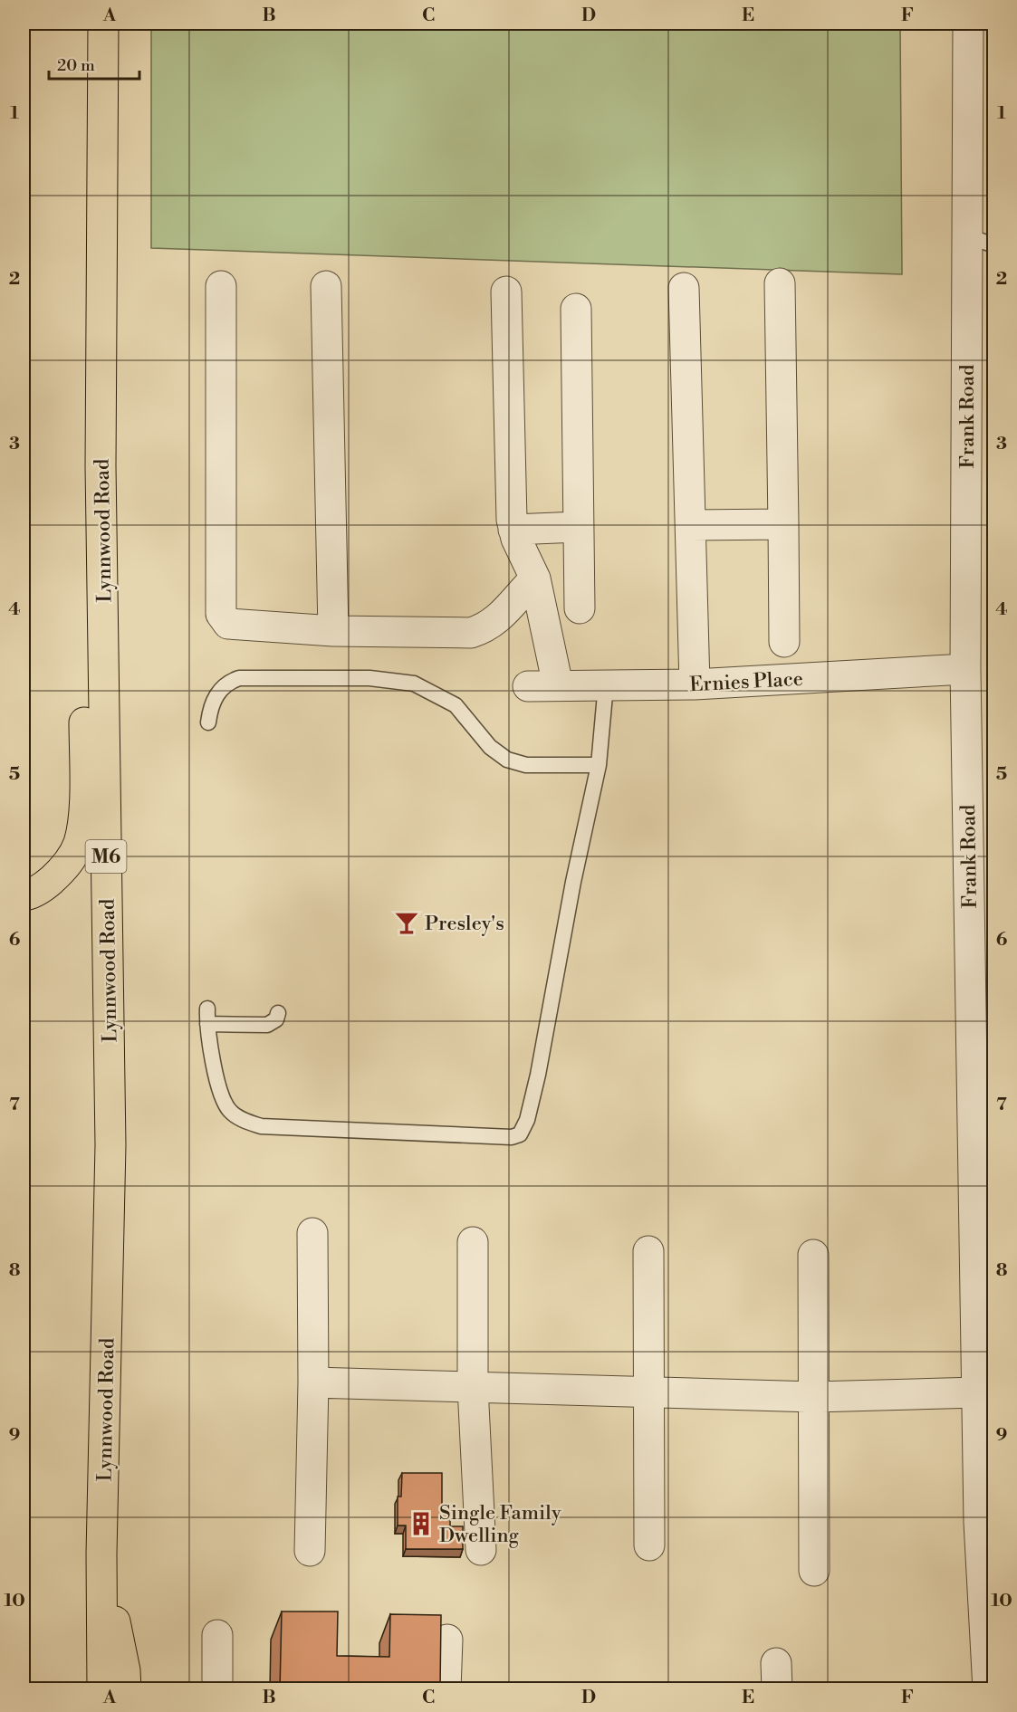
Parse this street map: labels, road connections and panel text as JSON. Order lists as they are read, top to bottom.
{
  "streets": {
    "main road": ["Lynnwood Road", "M6"],
    "street": ["Frank Road", "Ernies Place"]
  },
  "crossings": [
    ["Frank Road", "Ernies Place"]
  ],
  "places": {
    "bar": ["Presley's"],
    "building": ["Single Family Dwelling"]
  },
  "scale_bar": "20 m",
  "grid": {
    "columns": [
      "A",
      "B",
      "C",
      "D",
      "E",
      "F"
    ],
    "rows": [
      "1",
      "2",
      "3",
      "4",
      "5",
      "6",
      "7",
      "8",
      "9",
      "10"
    ]
  }
}
